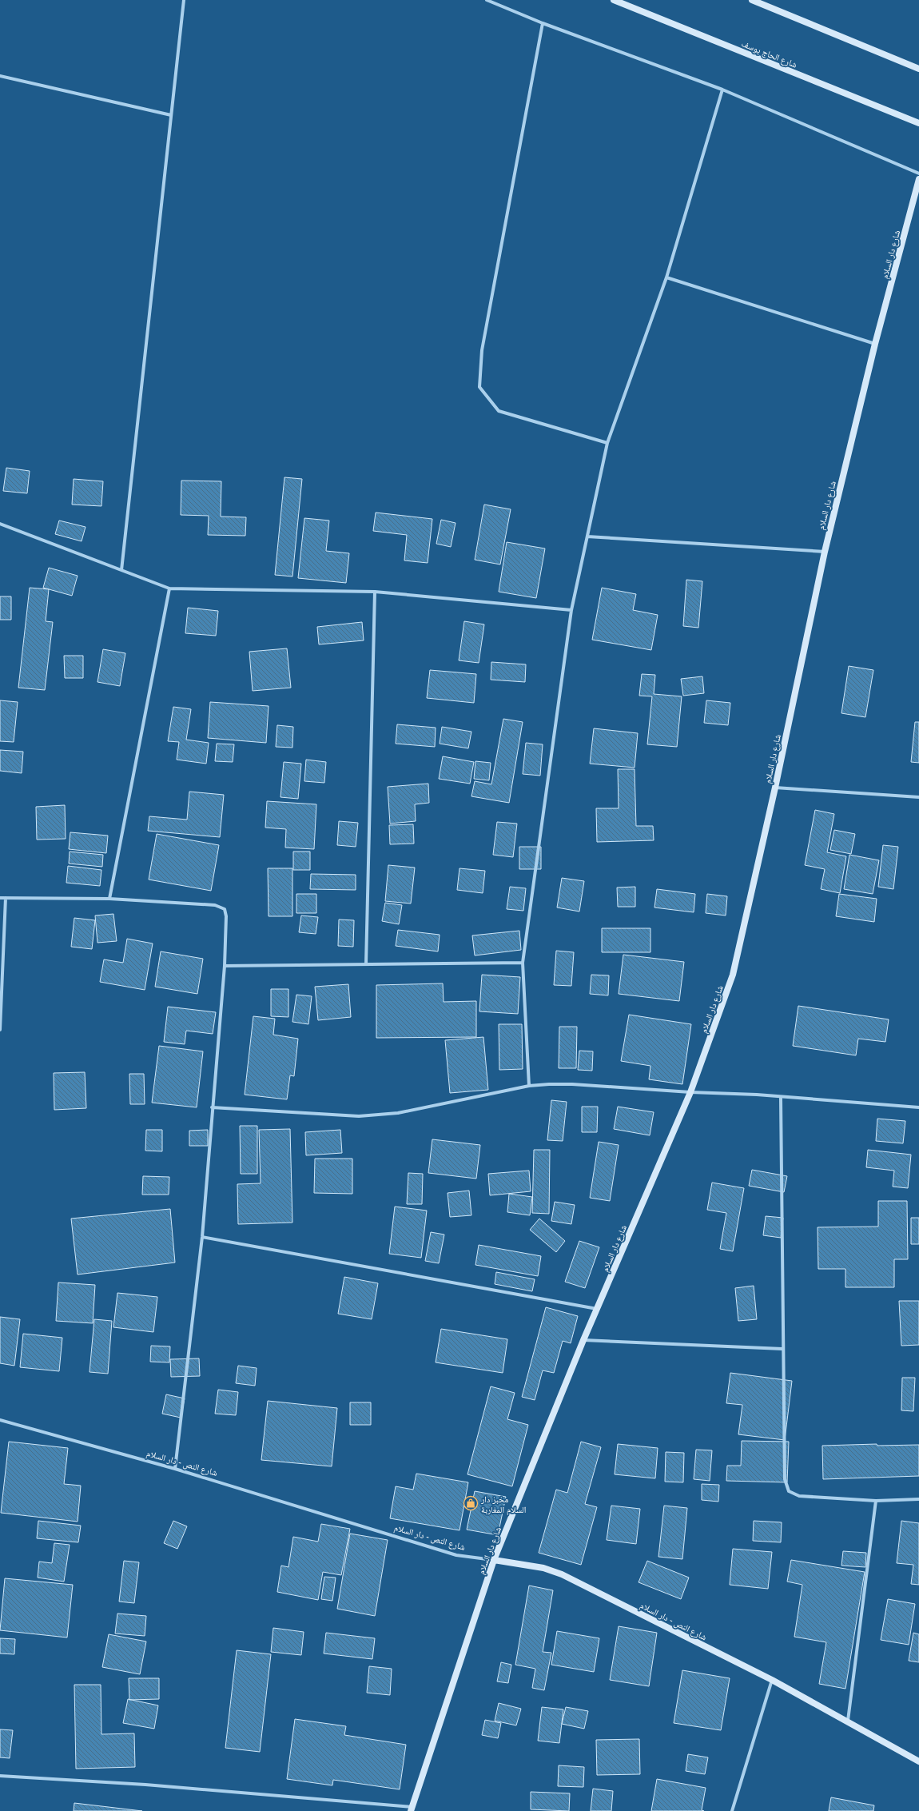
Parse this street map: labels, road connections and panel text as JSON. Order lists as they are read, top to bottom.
{
  "streets": {
    "street": ["شارع الحاج يوسف", "شارع دار السلام", "شارع النص - دار السلام"]
  },
  "crossings": [
    ["شارع دار السلام", "شارع النص - دار السلام"]
  ],
  "places": {
    "shop": ["مخبز دار السلام المغاربة"]
  }
}
